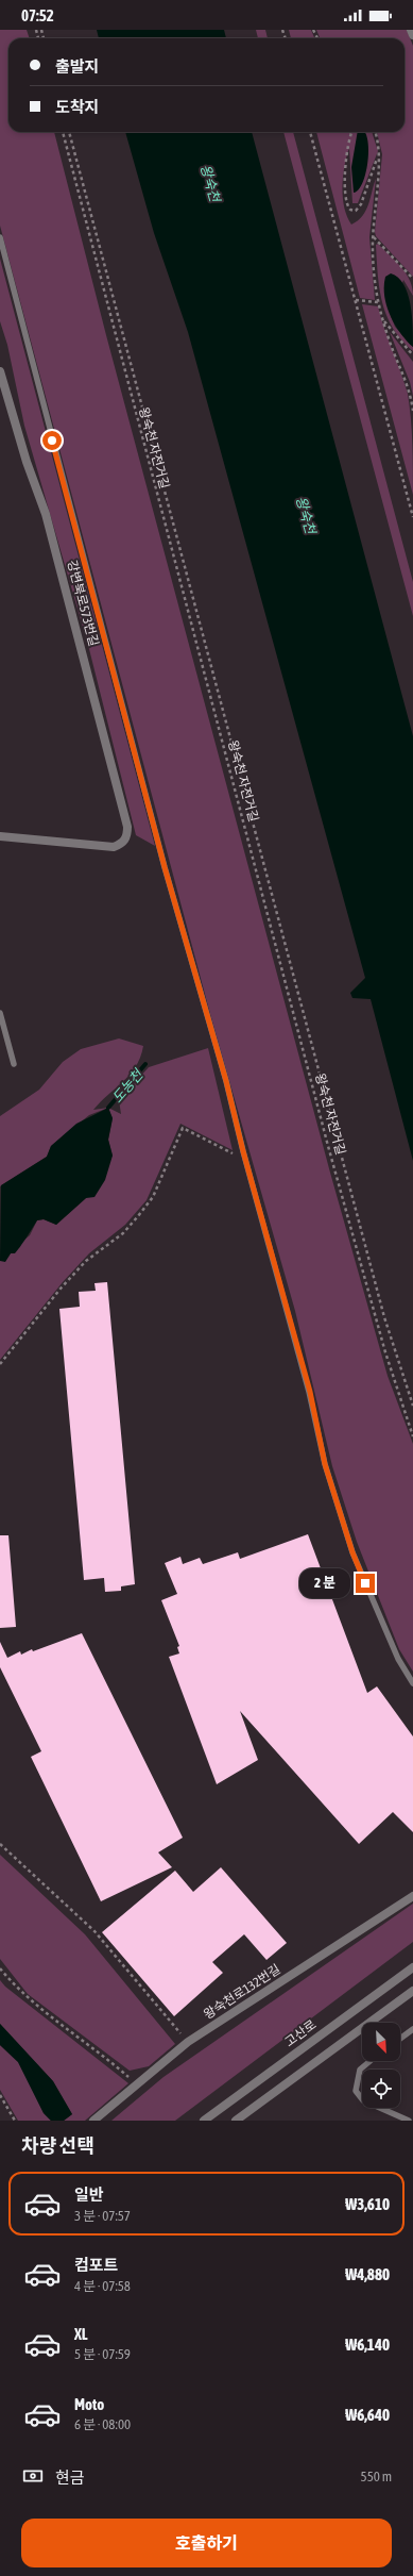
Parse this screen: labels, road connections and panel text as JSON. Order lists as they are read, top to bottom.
{
  "streets": {
    "street": ["강변북로573번길", "왕숙천로132번길", "고산로"],
    "path": ["왕숙천 자전거길"]
  },
  "water": ["왕숙천", "도농천"],
  "north": "bottom right",
  "page": {
    "status": "07:52",
    "banner": ["출발지", "도착지"],
    "bubble": "2 분",
    "heading": "차량 선택",
    "list": [
      {
        "name": "일반",
        "note": "3 분 · 07:57",
        "value": "₩3,610"
      },
      {
        "name": "컴포트",
        "note": "4 분 · 07:58",
        "value": "₩4,880"
      },
      {
        "name": "XL",
        "note": "5 분 · 07:59",
        "value": "₩6,140"
      },
      {
        "name": "Moto",
        "note": "6 분 · 08:00",
        "value": "₩6,640"
      }
    ],
    "pay": ["현금", "550 m"],
    "buttons": "호출하기"
  }
}
